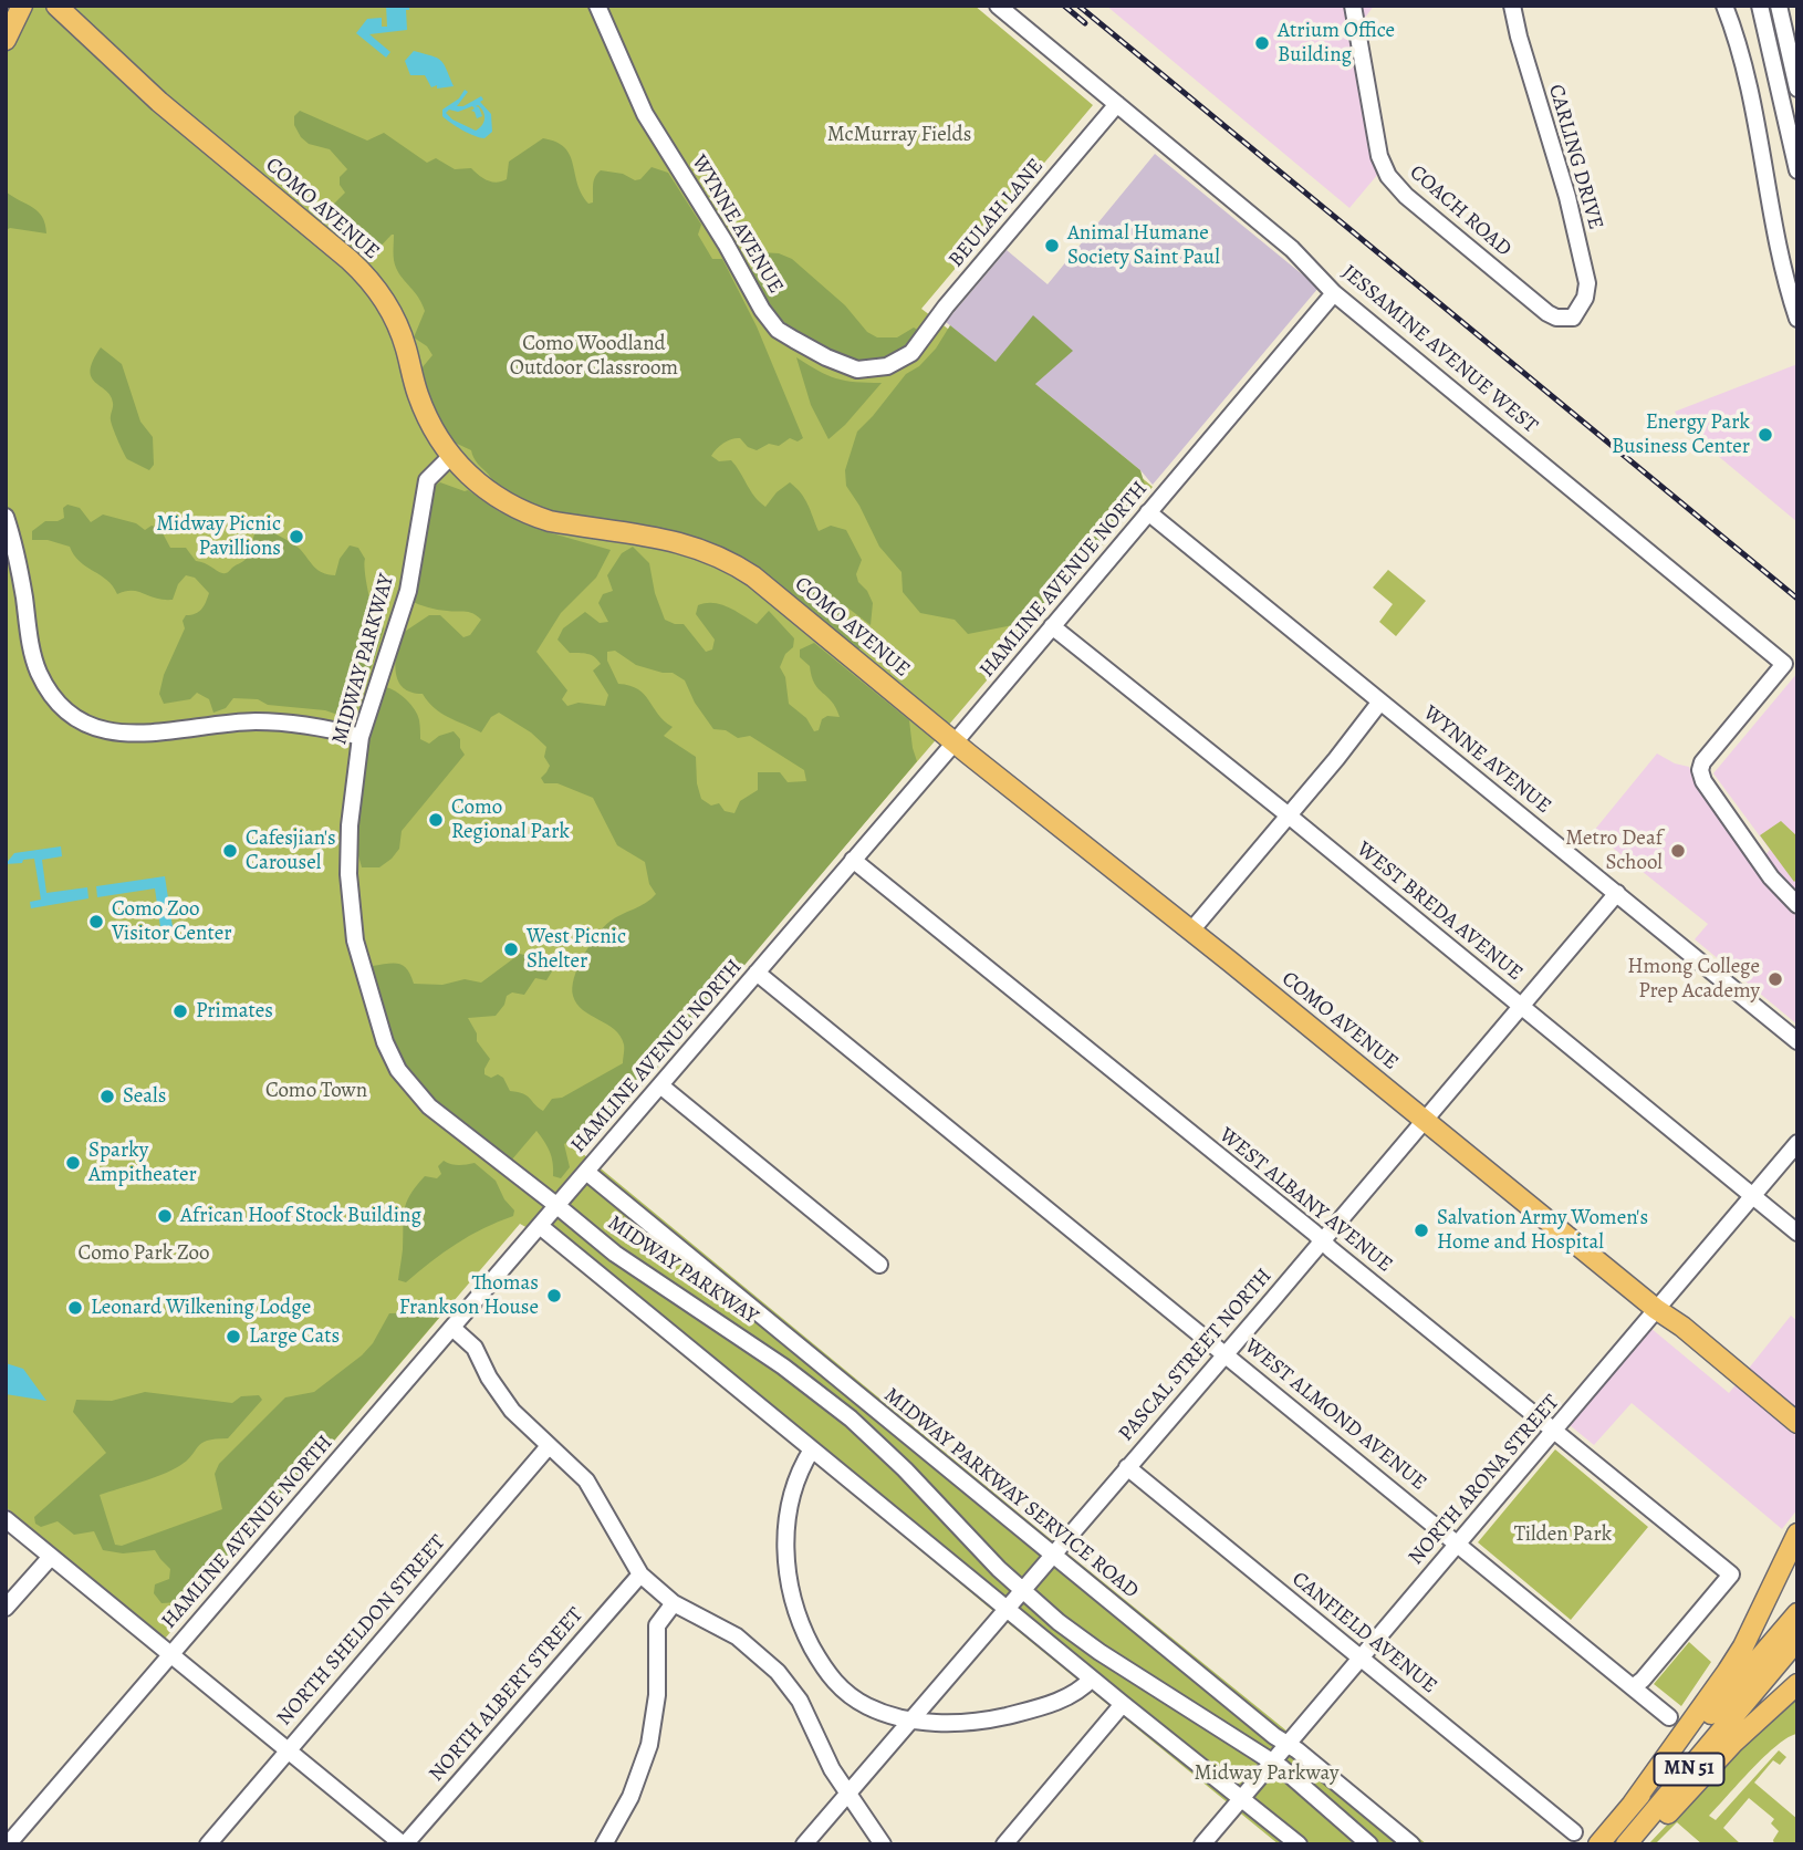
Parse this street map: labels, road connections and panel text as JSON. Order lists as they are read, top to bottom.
{
  "streets": {
    "main road": ["COMO AVENUE", "MN 51"],
    "street": [
      "CARLING DRIVE",
      "COACH ROAD",
      "BEULAH LANE",
      "WYNNE AVENUE",
      "JESSAMINE AVENUE WEST",
      "HAMLINE AVENUE NORTH",
      "MIDWAY PARKWAY",
      "WEST BREDA AVENUE",
      "WEST ALBANY AVENUE",
      "PASCAL STREET NORTH",
      "WEST ALMOND AVENUE",
      "NORTH ARONA STREET",
      "MIDWAY PARKWAY SERVICE ROAD",
      "NORTH SHELDON STREET",
      "CANFIELD AVENUE",
      "NORTH ALBERT STREET"
    ]
  },
  "crossings": [
    ["CARLING DRIVE", "COACH ROAD"],
    ["COMO AVENUE", "HAMLINE AVENUE NORTH"],
    ["COMO AVENUE", "MIDWAY PARKWAY"],
    ["COMO AVENUE", "PASCAL STREET NORTH"],
    ["COMO AVENUE", "NORTH ARONA STREET"],
    ["BEULAH LANE", "WYNNE AVENUE"],
    ["BEULAH LANE", "JESSAMINE AVENUE WEST"],
    ["WYNNE AVENUE", "HAMLINE AVENUE NORTH"],
    ["WYNNE AVENUE", "PASCAL STREET NORTH"],
    ["JESSAMINE AVENUE WEST", "HAMLINE AVENUE NORTH"],
    ["HAMLINE AVENUE NORTH", "MIDWAY PARKWAY"],
    ["HAMLINE AVENUE NORTH", "WEST BREDA AVENUE"],
    ["HAMLINE AVENUE NORTH", "WEST ALBANY AVENUE"],
    ["HAMLINE AVENUE NORTH", "WEST ALMOND AVENUE"],
    ["HAMLINE AVENUE NORTH", "MIDWAY PARKWAY SERVICE ROAD"],
    ["MIDWAY PARKWAY", "PASCAL STREET NORTH"],
    ["MIDWAY PARKWAY", "NORTH ARONA STREET"],
    ["WEST BREDA AVENUE", "PASCAL STREET NORTH"],
    ["WEST BREDA AVENUE", "NORTH ARONA STREET"],
    ["WEST ALBANY AVENUE", "PASCAL STREET NORTH"],
    ["WEST ALBANY AVENUE", "WEST ALMOND AVENUE"],
    ["WEST ALBANY AVENUE", "NORTH ARONA STREET"],
    ["PASCAL STREET NORTH", "WEST ALMOND AVENUE"],
    ["PASCAL STREET NORTH", "MIDWAY PARKWAY SERVICE ROAD"],
    ["PASCAL STREET NORTH", "CANFIELD AVENUE"],
    ["WEST ALMOND AVENUE", "NORTH ARONA STREET"],
    ["NORTH ARONA STREET", "MIDWAY PARKWAY SERVICE ROAD"],
    ["NORTH ARONA STREET", "CANFIELD AVENUE"]
  ],
  "parks": [
    "McMurray Fields",
    "Como Woodland Outdoor Classroom",
    "Como Town",
    "Como Park Zoo",
    "Tilden Park",
    "Midway Parkway"
  ],
  "places": [
    "Atrium Office Building",
    "Animal Humane Society Saint Paul",
    "Energy Park Business Center",
    "Midway Picnic Pavillions",
    "Como Regional Park",
    "Cafesjian's Carousel",
    "Metro Deaf School",
    "Como Zoo Visitor Center",
    "West Picnic Shelter",
    "Hmong College Prep Academy",
    "Primates",
    "Seals",
    "Sparky Ampitheater",
    "African Hoof Stock Building",
    "Salvation Army Women's Home and Hospital",
    "Thomas Frankson House",
    "Leonard Wilkening Lodge",
    "Large Cats"
  ]
}
